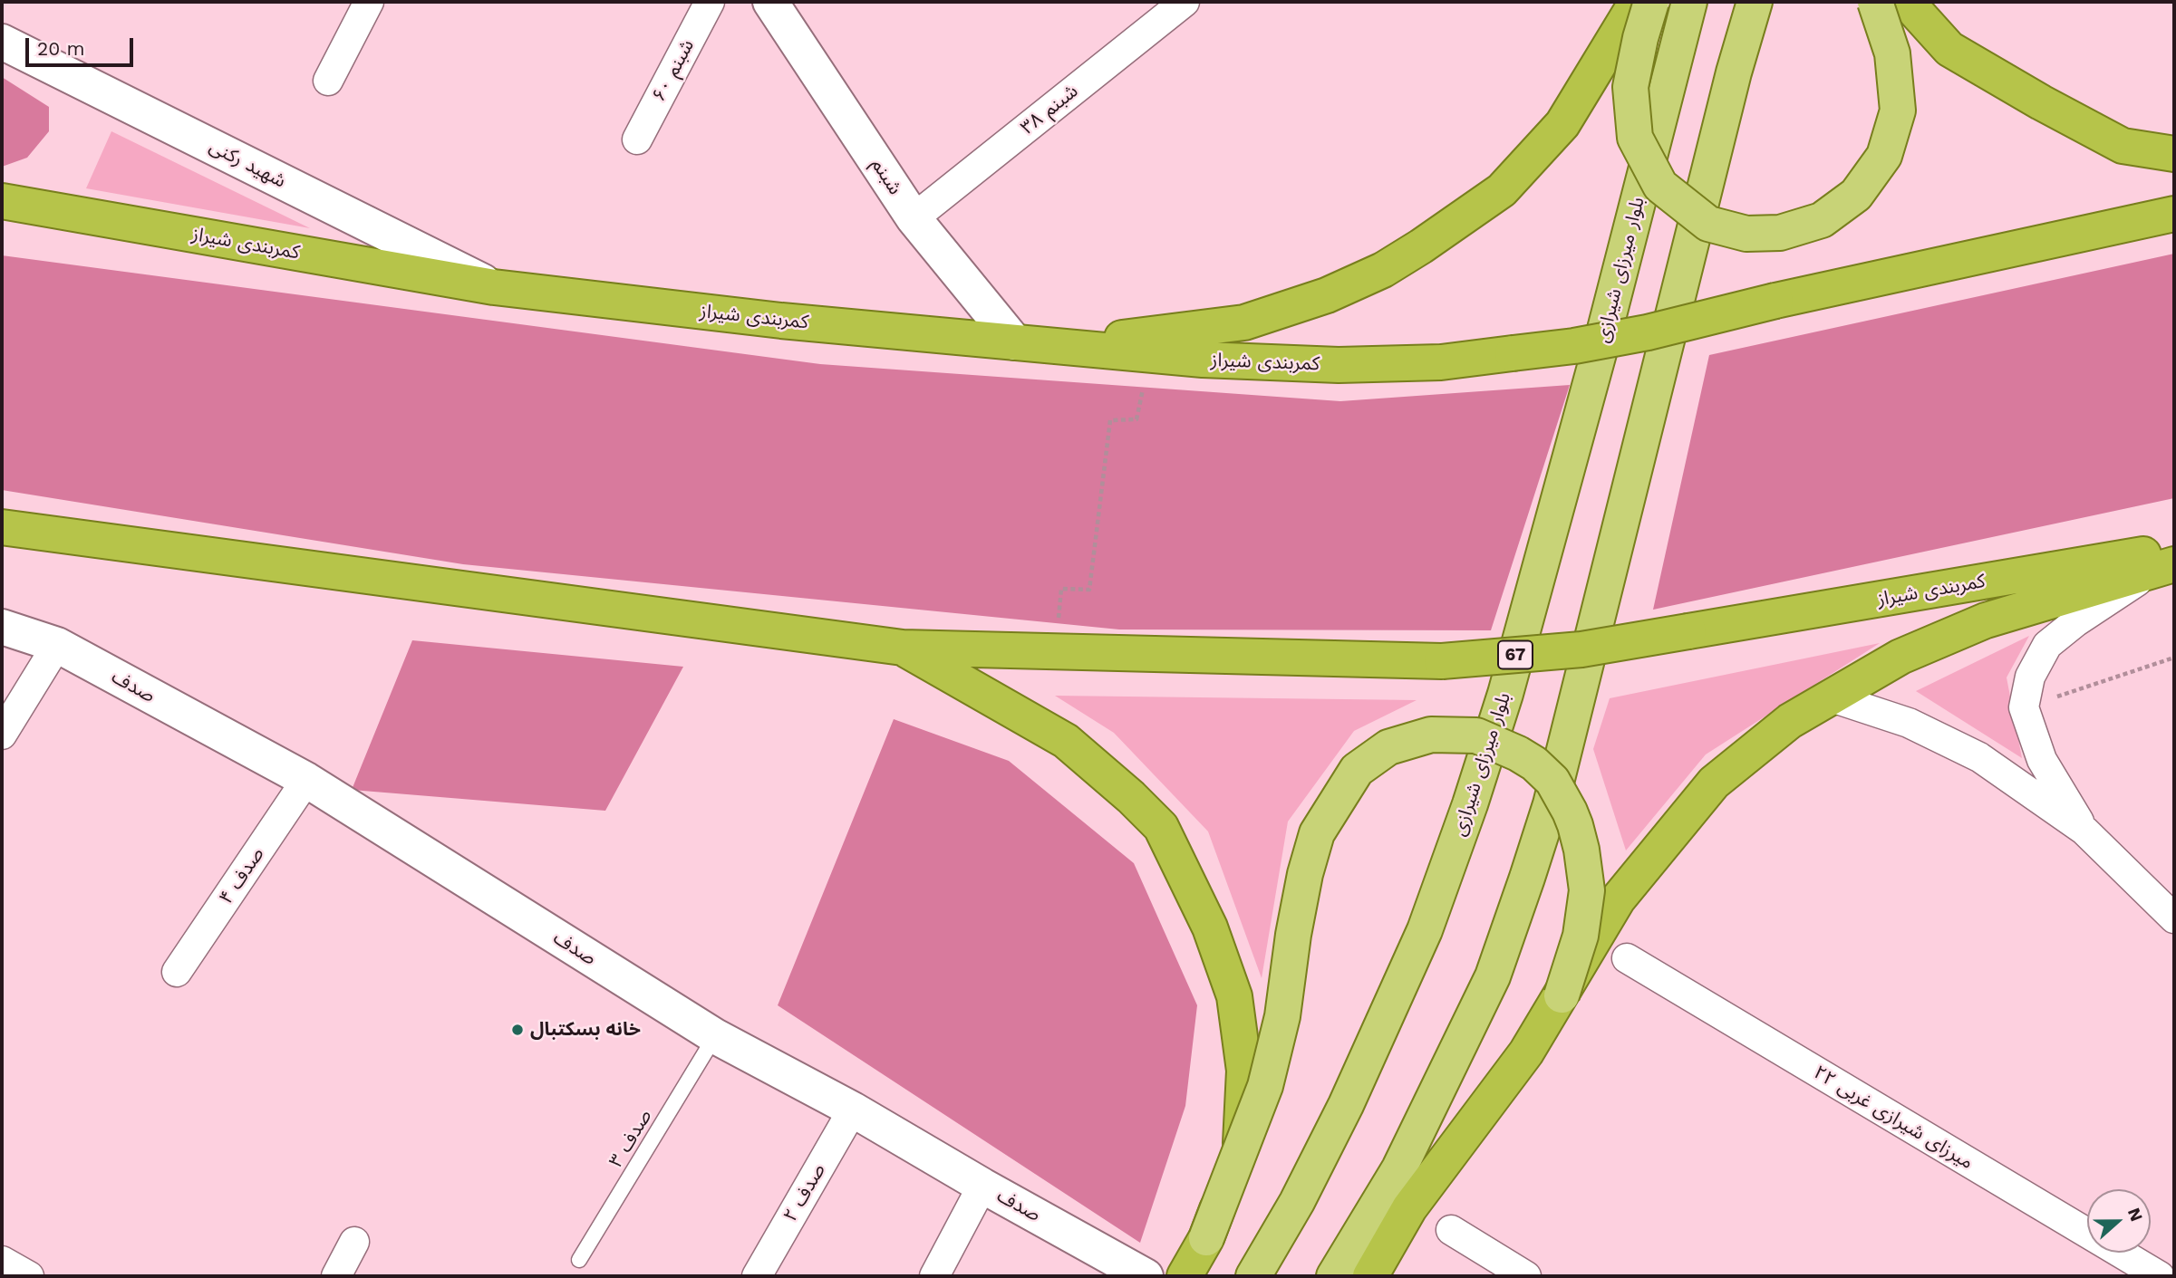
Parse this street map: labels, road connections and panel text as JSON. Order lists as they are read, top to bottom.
{
  "streets": {
    "highway": ["کمربندی شیراز"],
    "main road": ["بلوار میرزای شیرازی", "67"],
    "street": [
      "۶۰ شبنم",
      "شبنم ۳۸",
      "شهید رکنی",
      "شبنم",
      "صدف",
      "۴ صدف",
      "۲۲ میرزای شیرازی غربی",
      "۲ صدف"
    ],
    "lane": ["صدف ۳"]
  },
  "crossings": [
    ["شبنم ۳۸", "شبنم"],
    ["شهید رکنی", "کمربندی شیراز"],
    ["شبنم", "کمربندی شیراز"],
    ["صدف", "۴ صدف"],
    ["صدف", "صدف ۳"],
    ["صدف", "۲ صدف"]
  ],
  "places": ["خانه بسکتبال"],
  "scale_bar": "20 m",
  "north": "right"
}
